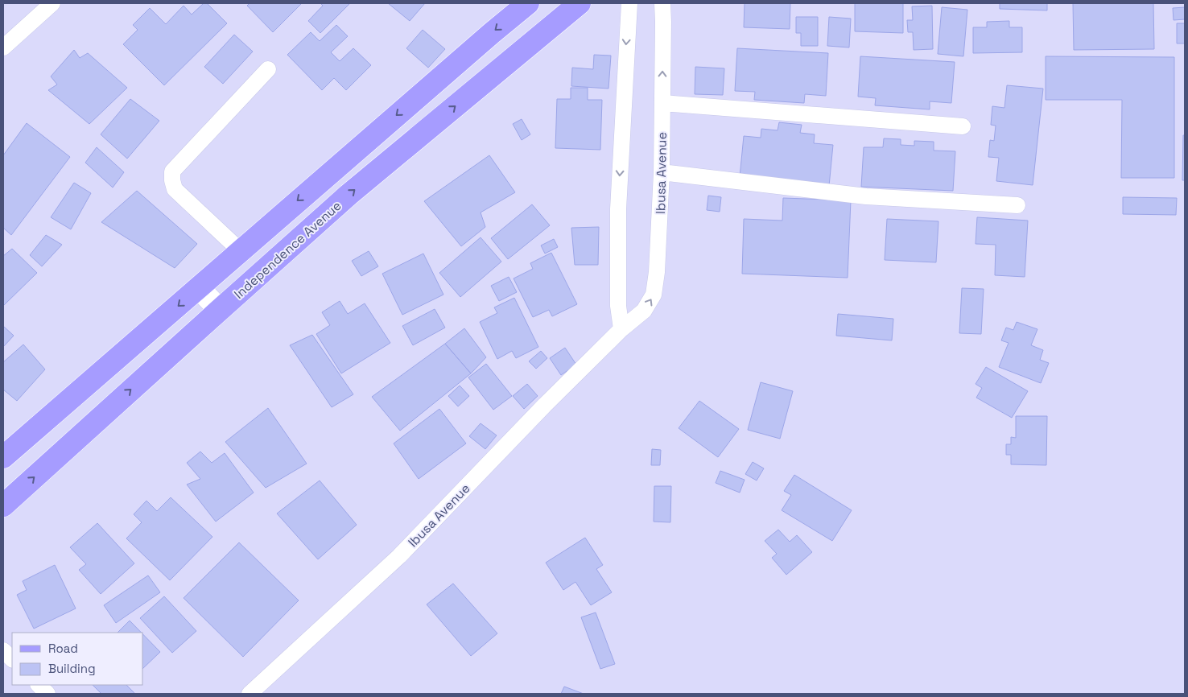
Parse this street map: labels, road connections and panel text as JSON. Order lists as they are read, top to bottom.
{
  "streets": {
    "main road": ["Independence Avenue"],
    "street": ["Ibusa Avenue"]
  },
  "legend": ["Road", "Building"]
}
